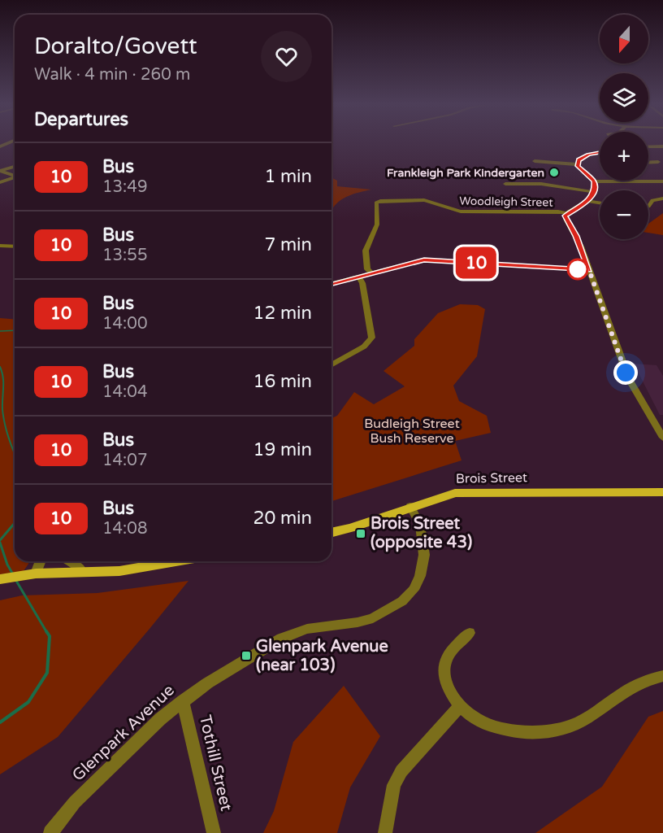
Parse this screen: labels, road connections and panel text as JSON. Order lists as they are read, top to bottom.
{
  "streets": {
    "main road": ["Brois Street"],
    "street": ["Woodleigh Street", "Glenpark Avenue", "Tothill Street"]
  },
  "crossings": [
    ["Brois Street", "Glenpark Avenue"],
    ["Glenpark Avenue", "Tothill Street"]
  ],
  "parks": ["Budleigh Street Bush Reserve"],
  "places": {
    "other": ["Frankleigh Park Kindergarten"],
    "transit": ["Brois Street (opposite 43)", "Glenpark Avenue (near 103)"]
  },
  "lines": ["bus line 10"],
  "north": "bottom",
  "page": {
    "on_map": "10",
    "map_buttons": ["+", "−"],
    "heading": [
      ["Doralto/Govett", "Walk · 4 min · 260 m"],
      "Departures"
    ],
    "list": [
      {
        "mark": "10",
        "name": "Bus",
        "note": "13:49",
        "value": "1 min"
      },
      {
        "mark": "10",
        "name": "Bus",
        "note": "13:55",
        "value": "7 min"
      },
      {
        "mark": "10",
        "name": "Bus",
        "note": "14:00",
        "value": "12 min"
      },
      {
        "mark": "10",
        "name": "Bus",
        "note": "14:04",
        "value": "16 min"
      },
      {
        "mark": "10",
        "name": "Bus",
        "note": "14:07",
        "value": "19 min"
      },
      {
        "mark": "10",
        "name": "Bus",
        "note": "14:08",
        "value": "20 min"
      }
    ]
  }
}
